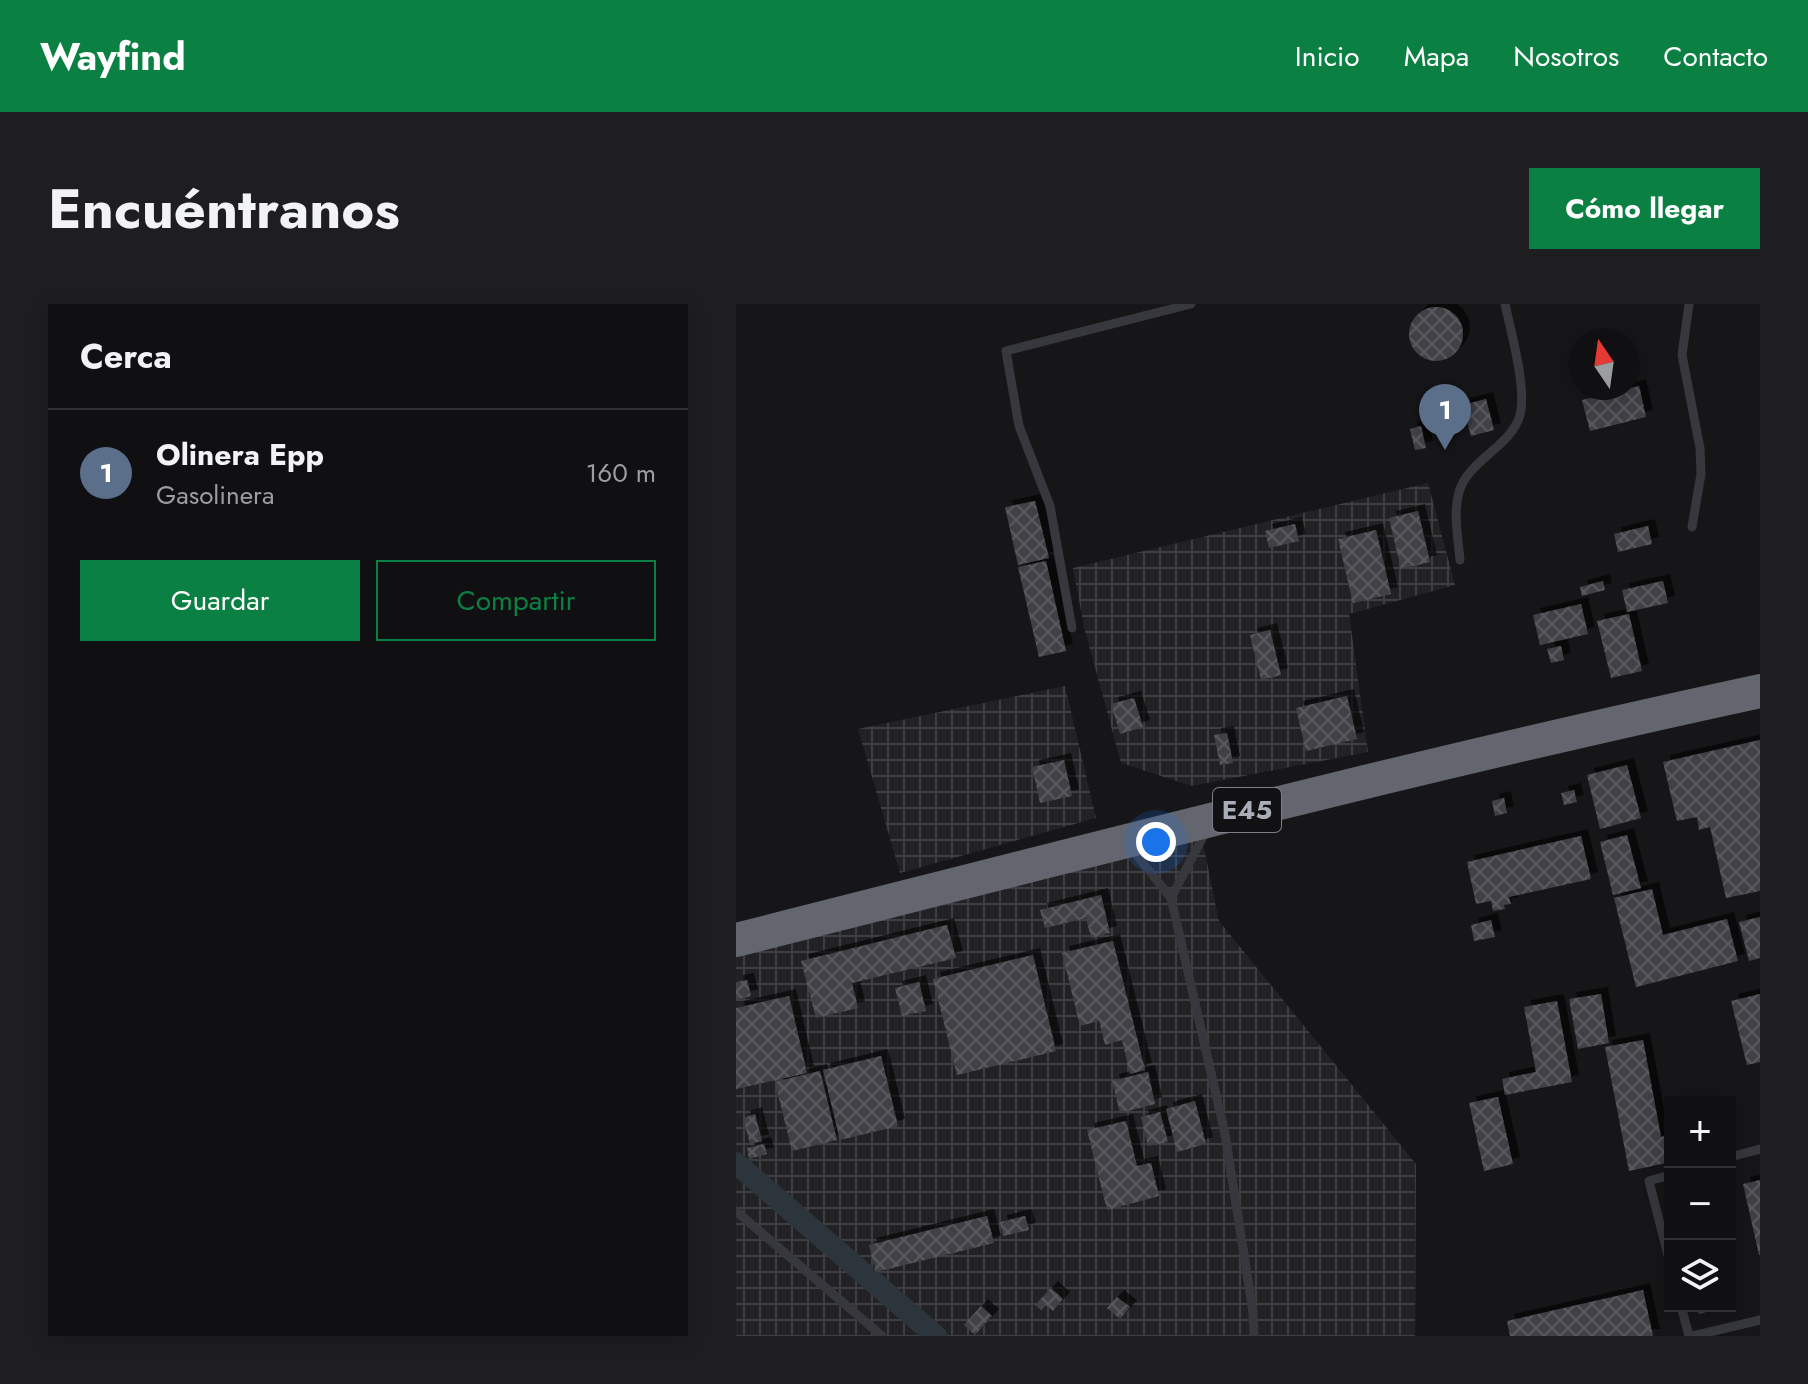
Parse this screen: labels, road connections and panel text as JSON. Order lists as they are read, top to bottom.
{
  "streets": {
    "highway": ["E45"]
  },
  "north": "top",
  "page": {
    "header": "Wayfind",
    "nav": [
      "Inicio",
      "Mapa",
      "Nosotros",
      "Contacto"
    ],
    "title": "Encuéntranos",
    "buttons": [
      "Cómo llegar",
      ["Guardar", "Compartir"]
    ],
    "heading": "Cerca",
    "pins": "1",
    "list": [
      {
        "mark": "1",
        "name": "Olinera Epp",
        "note": "Gasolinera",
        "value": "160 m"
      }
    ],
    "map_buttons": ["+", "−"]
  }
}
